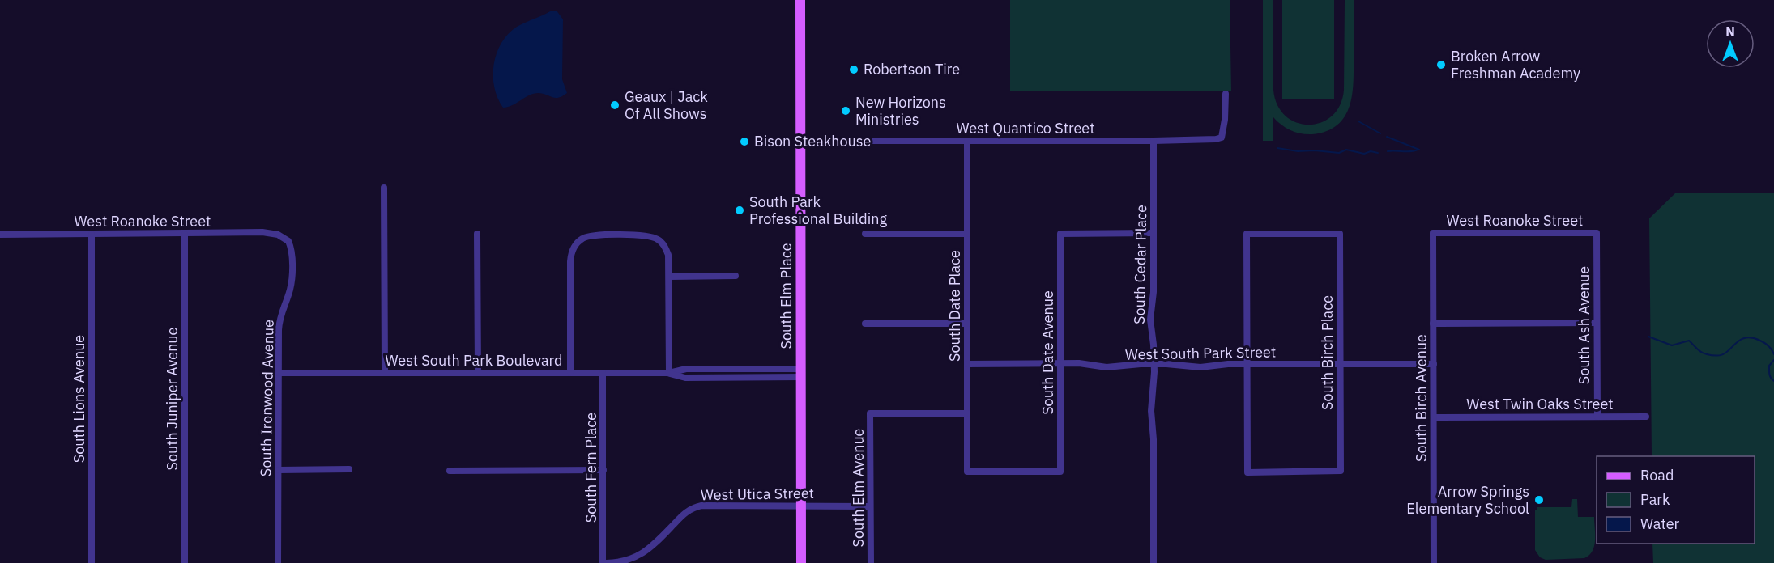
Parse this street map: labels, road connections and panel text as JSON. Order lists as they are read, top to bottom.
{
  "streets": {
    "main road": ["South Elm Place"],
    "street": [
      "West Quantico Street",
      "West Roanoke Street",
      "South Cedar Place",
      "South Date Place",
      "South Ash Avenue",
      "South Date Avenue",
      "South Birch Place",
      "West South Park Street",
      "West South Park Boulevard",
      "South Ironwood Avenue",
      "South Birch Avenue",
      "South Lions Avenue",
      "South Juniper Avenue",
      "West Twin Oaks Street",
      "South Fern Place",
      "South Elm Avenue",
      "West Utica Street"
    ]
  },
  "crossings": [
    ["West Quantico Street", "South Cedar Place"],
    ["West Quantico Street", "South Elm Place"],
    ["West Quantico Street", "South Date Place"],
    ["West Roanoke Street", "South Ash Avenue"],
    ["West Roanoke Street", "South Ironwood Avenue"],
    ["West Roanoke Street", "South Birch Avenue"],
    ["West Roanoke Street", "South Lions Avenue"],
    ["West Roanoke Street", "South Juniper Avenue"],
    ["South Cedar Place", "South Date Avenue"],
    ["South Cedar Place", "West South Park Street"],
    ["South Elm Place", "West South Park Boulevard"],
    ["South Elm Place", "West Utica Street"],
    ["South Date Place", "South Date Avenue"],
    ["South Date Place", "West South Park Street"],
    ["South Date Place", "South Elm Avenue"],
    ["South Ash Avenue", "West Twin Oaks Street"],
    ["South Date Avenue", "West South Park Street"],
    ["South Birch Place", "West South Park Street"],
    ["West South Park Street", "South Birch Avenue"],
    ["West South Park Boulevard", "South Ironwood Avenue"],
    ["West South Park Boulevard", "South Fern Place"],
    ["South Birch Avenue", "West Twin Oaks Street"],
    ["South Fern Place", "West Utica Street"],
    ["South Elm Avenue", "West Utica Street"]
  ],
  "places": [
    "Broken Arrow Freshman Academy",
    "Robertson Tire",
    "Geaux | Jack Of All Shows",
    "New Horizons Ministries",
    "Bison Steakhouse",
    "South Park Professional Building",
    "Arrow Springs Elementary School"
  ],
  "legend": ["Road", "Park", "Water"],
  "north": "top"
}
